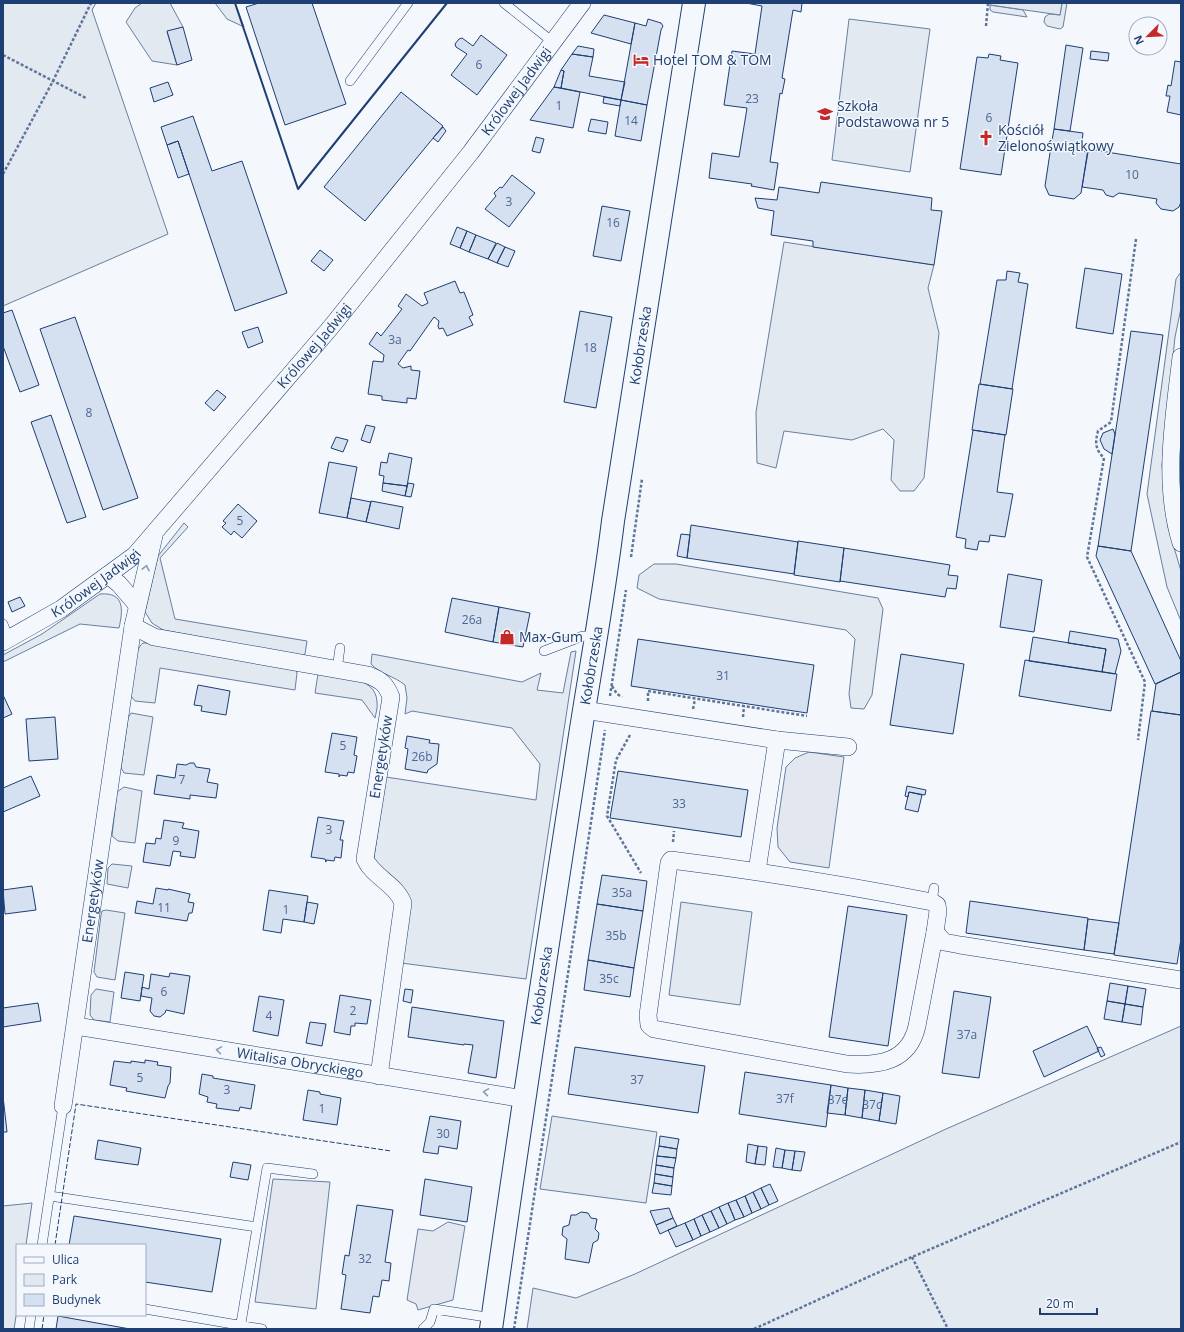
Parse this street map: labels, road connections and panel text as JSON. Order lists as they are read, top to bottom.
{
  "streets": {
    "main road": ["Kołobrzeska"],
    "street": ["Królowej Jadwigi", "Energetyków", "Witalisa Obryckiego"]
  },
  "crossings": [
    ["Królowej Jadwigi", "Energetyków"],
    ["Kołobrzeska", "Witalisa Obryckiego"],
    ["Energetyków", "Witalisa Obryckiego"]
  ],
  "one_way": ["Witalisa Obryckiego"],
  "places": {
    "hotel": ["Hotel TOM & TOM"],
    "school or university": ["Szkoła Podstawowa nr 5"],
    "church": ["Kościół Zielonoświątkowy"],
    "shop": ["Max-Gum"]
  },
  "house_numbers": [
    "6",
    "23",
    "1",
    "6",
    "14",
    "10",
    "3",
    "16",
    "3a",
    "18",
    "8",
    "5",
    "26a",
    "31",
    "5",
    "26b",
    "7",
    "33",
    "3",
    "9",
    "35a",
    "11",
    "1",
    "35b",
    "35c",
    "6",
    "2",
    "4",
    "37a",
    "5",
    "37",
    "3",
    "37f",
    "37e",
    "37c",
    "1",
    "30",
    "32"
  ],
  "legend": ["Ulica", "Park", "Budynek"],
  "scale_bar": "20 m",
  "north": "bottom left"
}
